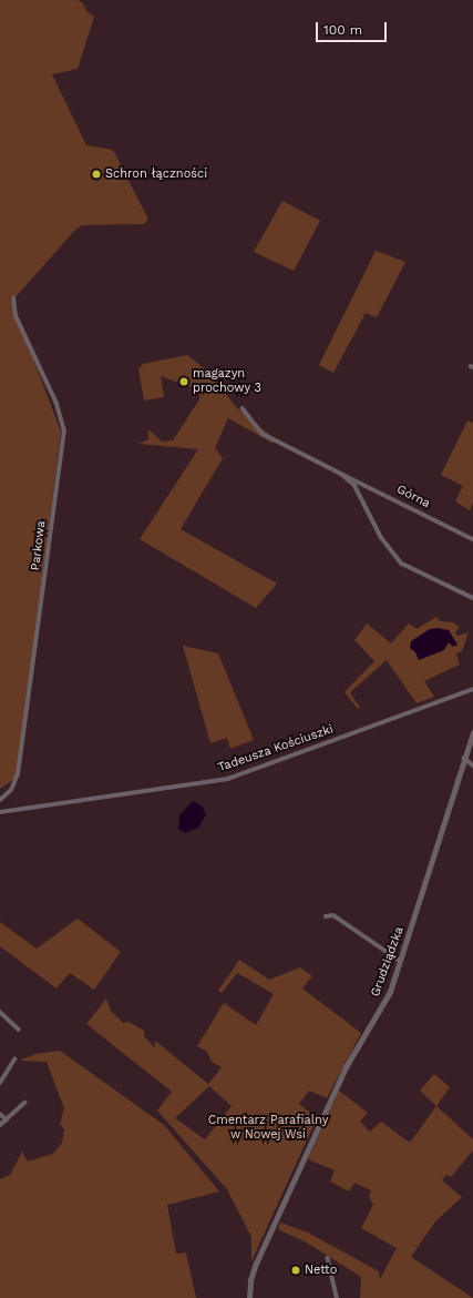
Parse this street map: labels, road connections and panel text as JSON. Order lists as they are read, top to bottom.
{
  "streets": {
    "street": [
      "Górna",
      "Parkowa",
      "Tadeusza Kościuszki",
      "Grudziądzka"
    ]
  },
  "parks": ["Cmentarz Parafialny w Nowej Wsi"],
  "places": ["Schron łączności", "magazyn prochowy 3", "Netto"],
  "scale_bar": "100 m"
}
